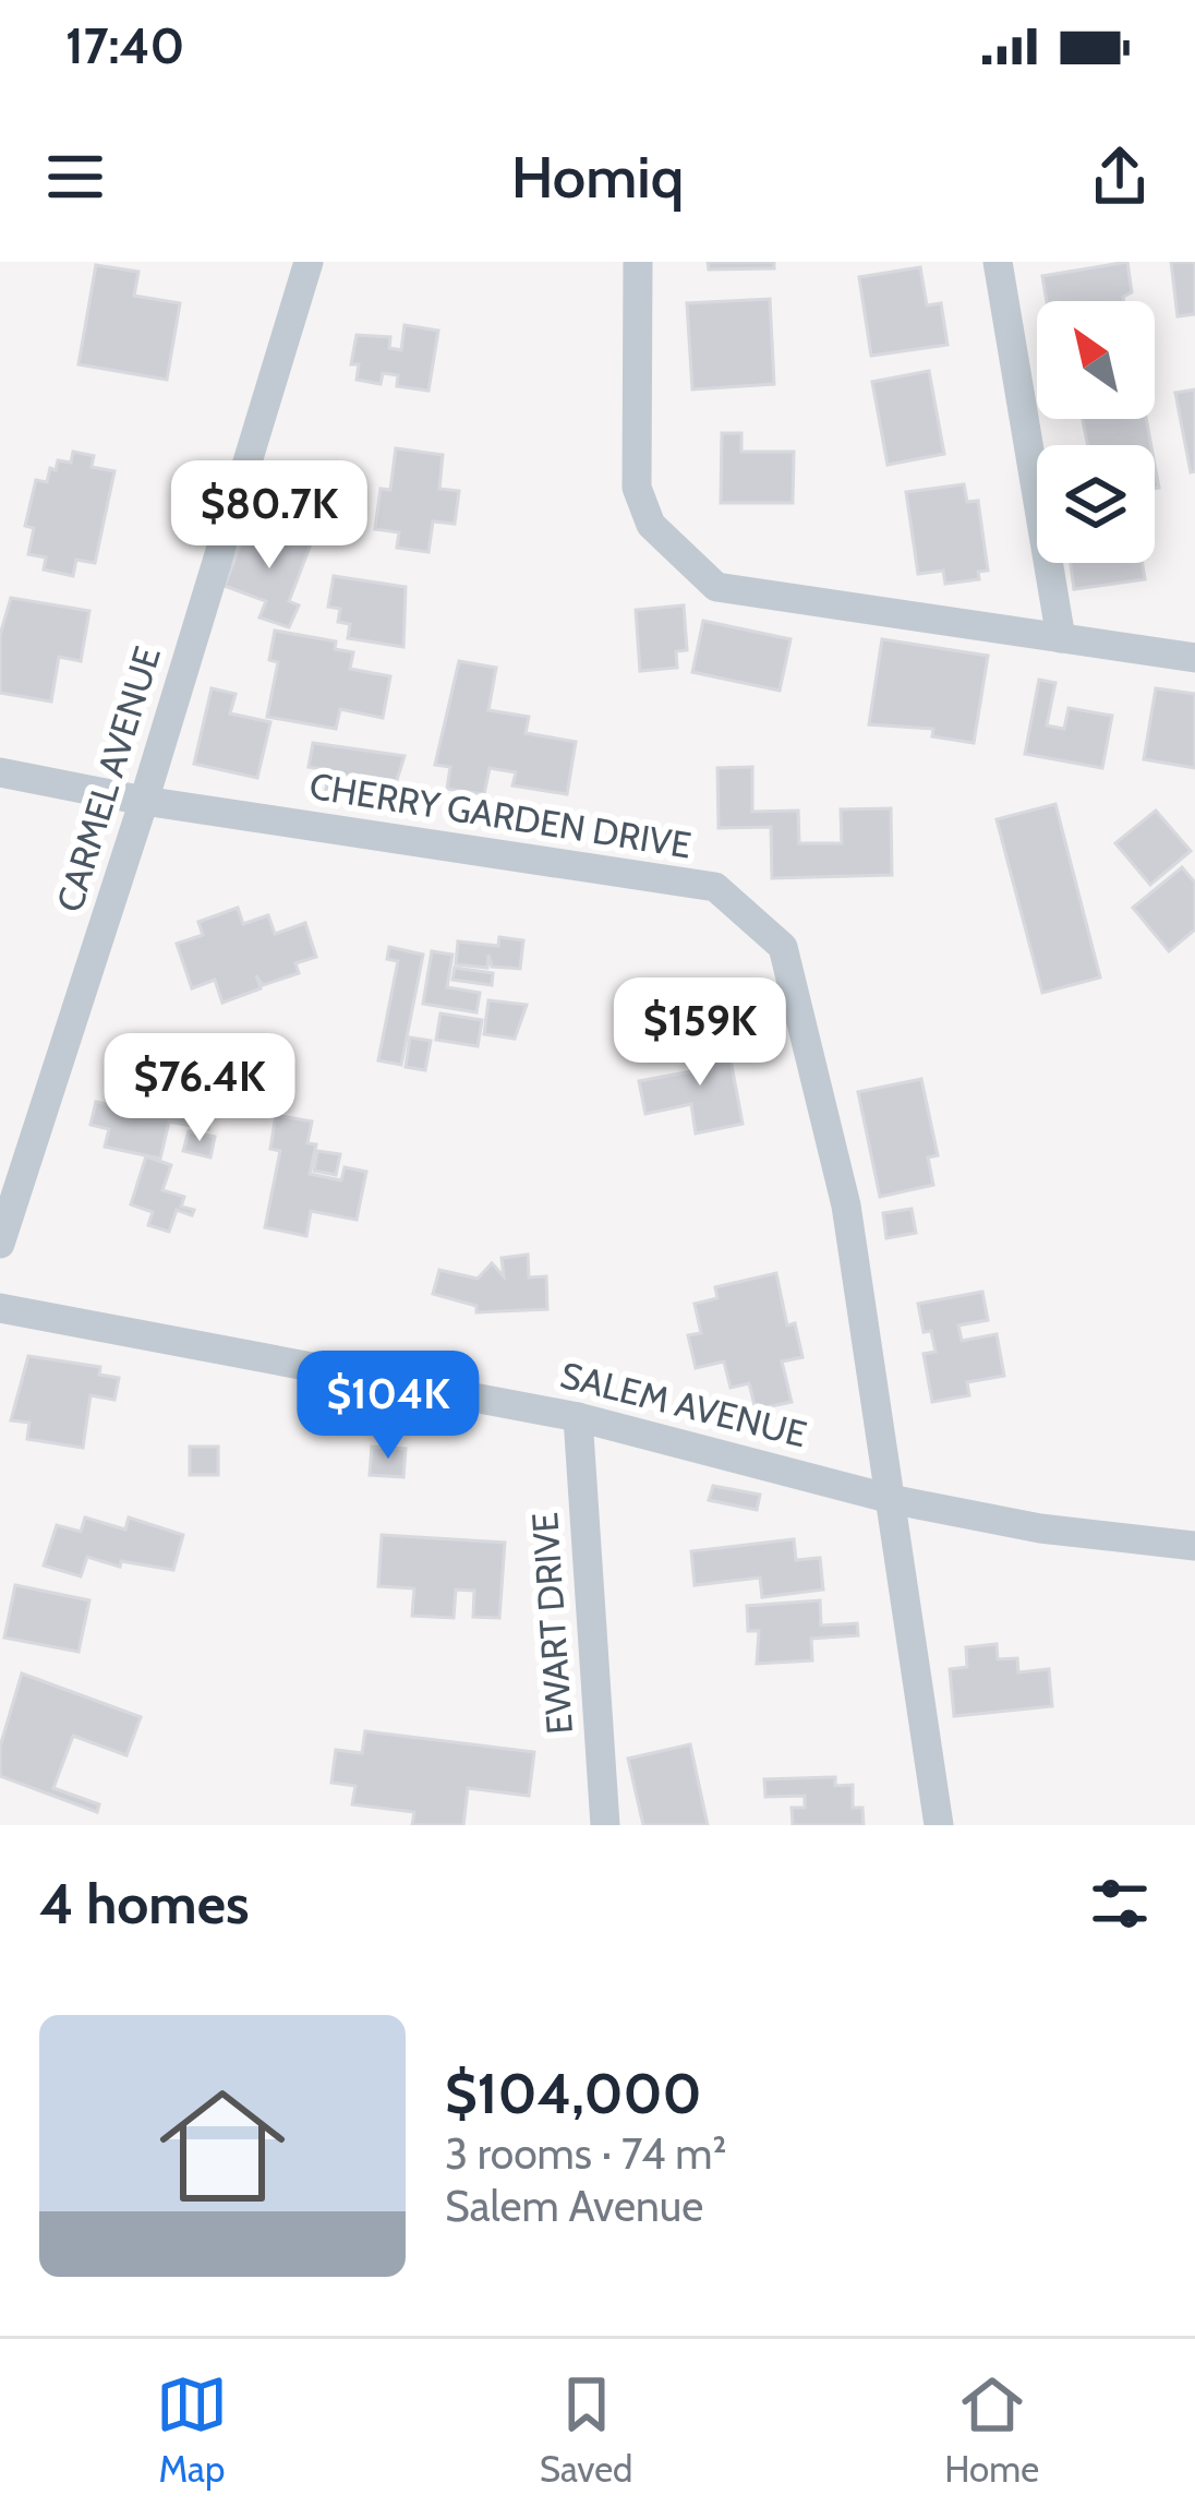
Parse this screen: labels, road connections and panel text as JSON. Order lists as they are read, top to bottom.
{
  "streets": {
    "street": [
      "CARMEL AVENUE",
      "CHERRY GARDEN DRIVE",
      "SALEM AVENUE",
      "EWART DRIVE"
    ]
  },
  "crossings": [
    ["CARMEL AVENUE", "CHERRY GARDEN DRIVE"],
    ["CHERRY GARDEN DRIVE", "SALEM AVENUE"],
    ["SALEM AVENUE", "EWART DRIVE"]
  ],
  "north": "top left",
  "page": {
    "status": "17:40",
    "header": "Homiq",
    "price": [
      "$80.7K",
      "$159K",
      "$76.4K",
      "$104K"
    ],
    "heading": "4 homes",
    "list": [
      {
        "name": "$104,000",
        "note": "3 rooms · 74 m² · Salem Avenue"
      }
    ],
    "tabs": ["Map", "Saved", "Home"]
  }
}
